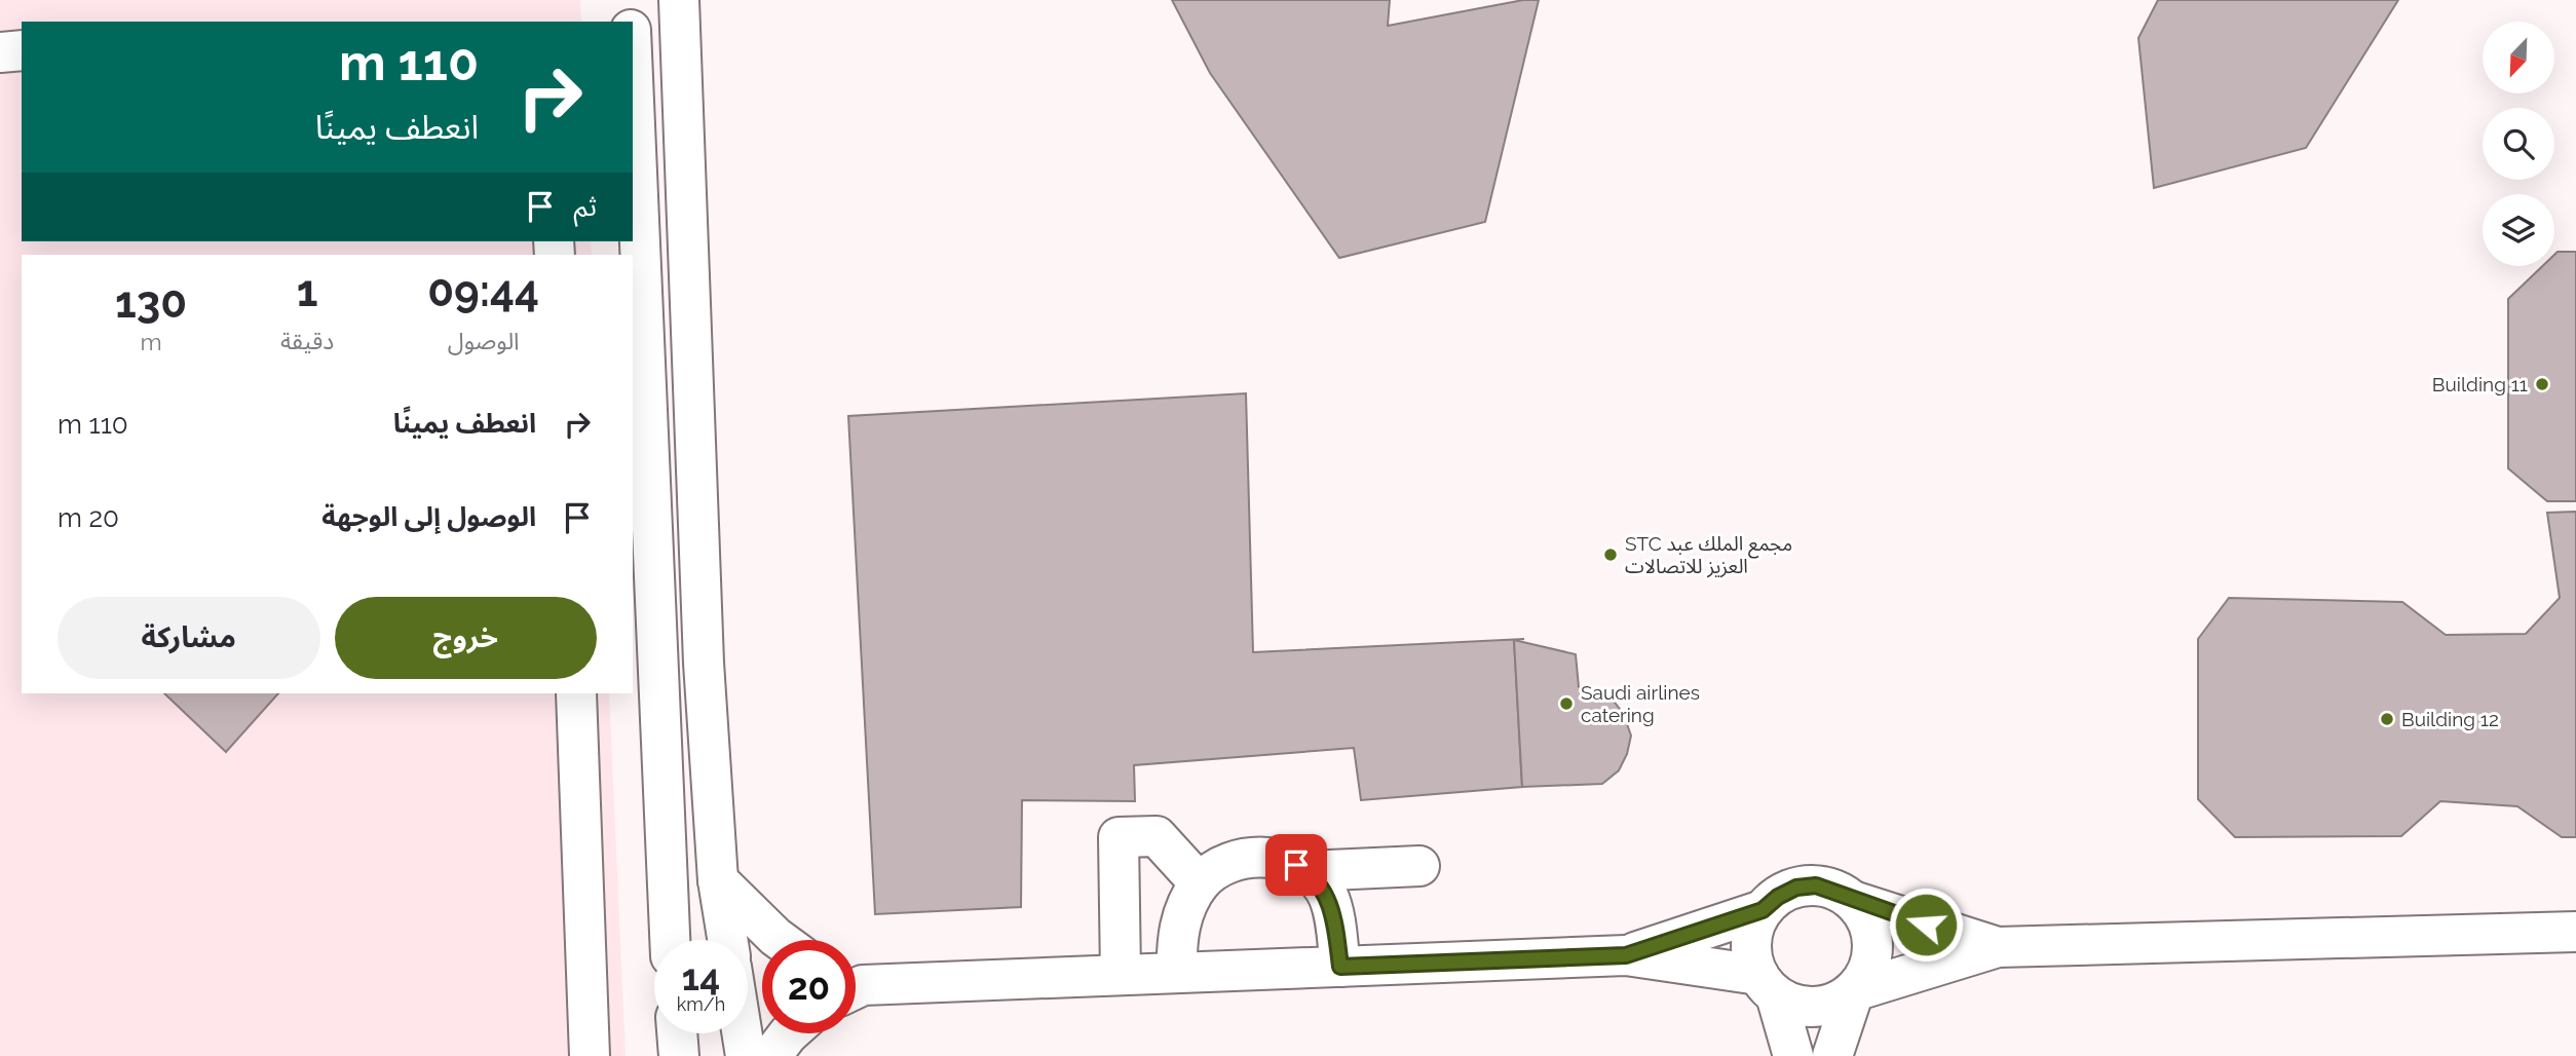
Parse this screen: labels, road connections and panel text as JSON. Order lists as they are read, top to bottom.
{
  "places": [
    "Building 11",
    "STC مجمع الملك عبد العزيز للاتصالات",
    "Saudi airlines catering",
    "Building 12"
  ],
  "north": "bottom left",
  "page": {
    "turn": ["110 m", "انعطف يمينًا"],
    "then": "ثم",
    "eta": [
      "09:44",
      "الوصول",
      "1",
      "دقيقة",
      "130",
      "m"
    ],
    "list": [
      {
        "name": "انعطف يمينًا",
        "value": "110 m"
      },
      {
        "name": "الوصول إلى الوجهة",
        "value": "20 m"
      }
    ],
    "buttons": ["خروج", "مشاركة"],
    "speed": "14 km/h",
    "limit": "20"
  }
}
